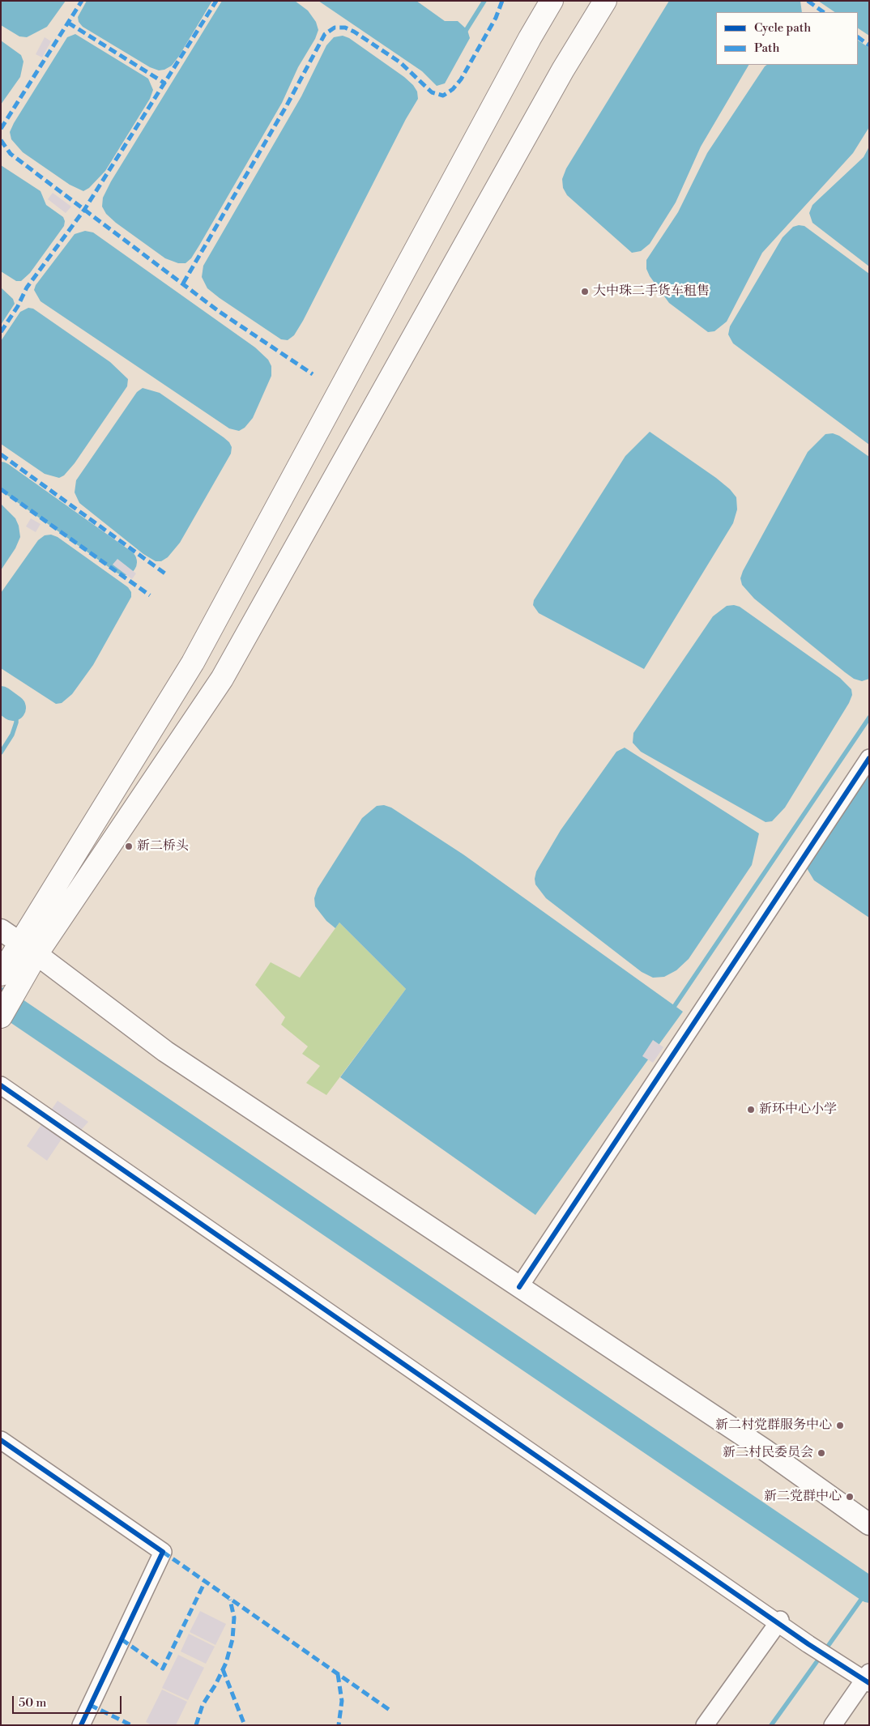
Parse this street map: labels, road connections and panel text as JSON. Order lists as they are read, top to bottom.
{
  "places": [
    "大中珠二手货车租售",
    "新二桥头",
    "新环中心小学",
    "新二村党群服务中心",
    "新二村民委员会",
    "新二党群中心"
  ],
  "legend": ["Cycle path", "Path"],
  "scale_bar": "50 m"
}
